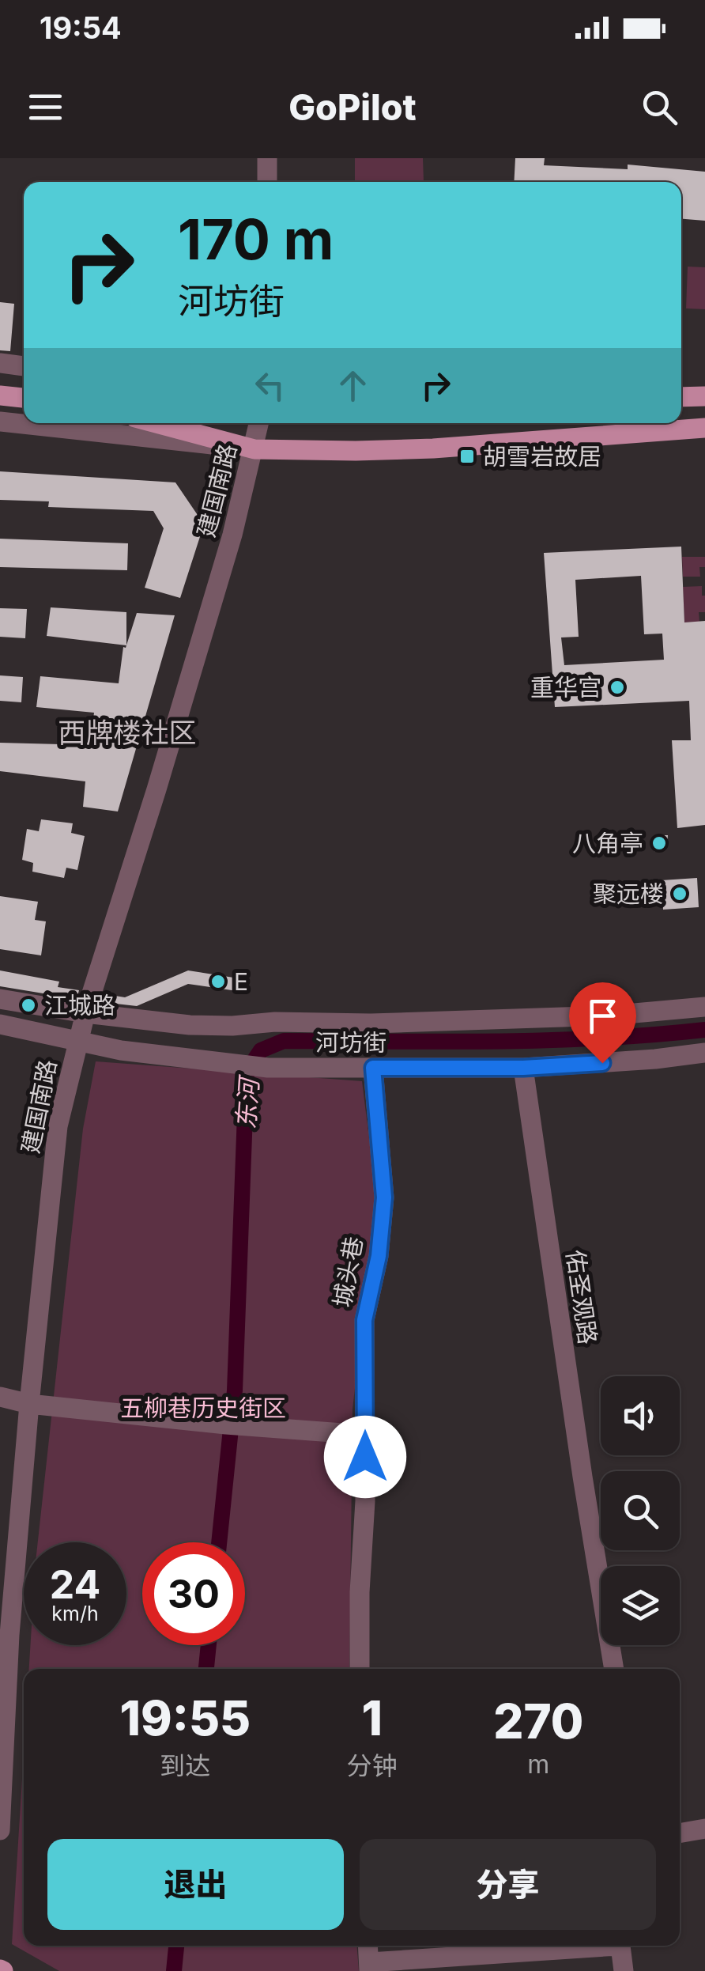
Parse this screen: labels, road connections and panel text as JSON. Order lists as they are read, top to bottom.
{
  "streets": {
    "street": [
      "建国南路",
      "河坊街",
      "城头巷",
      "佑圣观路"
    ]
  },
  "crossings": [
    ["建国南路", "河坊街"],
    ["河坊街", "城头巷"],
    ["河坊街", "佑圣观路"]
  ],
  "districts": ["西牌楼社区"],
  "water": ["东河"],
  "parks": ["五柳巷历史街区"],
  "places": {
    "transit": ["胡雪岩故居"],
    "other": [
      "重华宫",
      "八角亭",
      "聚远楼",
      "E",
      "江城路"
    ]
  },
  "page": {
    "status": "19:54",
    "header": "GoPilot",
    "turn": ["170 m", "河坊街"],
    "speed": "24 km/h",
    "limit": "30",
    "eta": [
      "19:55",
      "到达",
      "1",
      "分钟",
      "270",
      "m"
    ],
    "buttons": ["退出", "分享"]
  }
}
